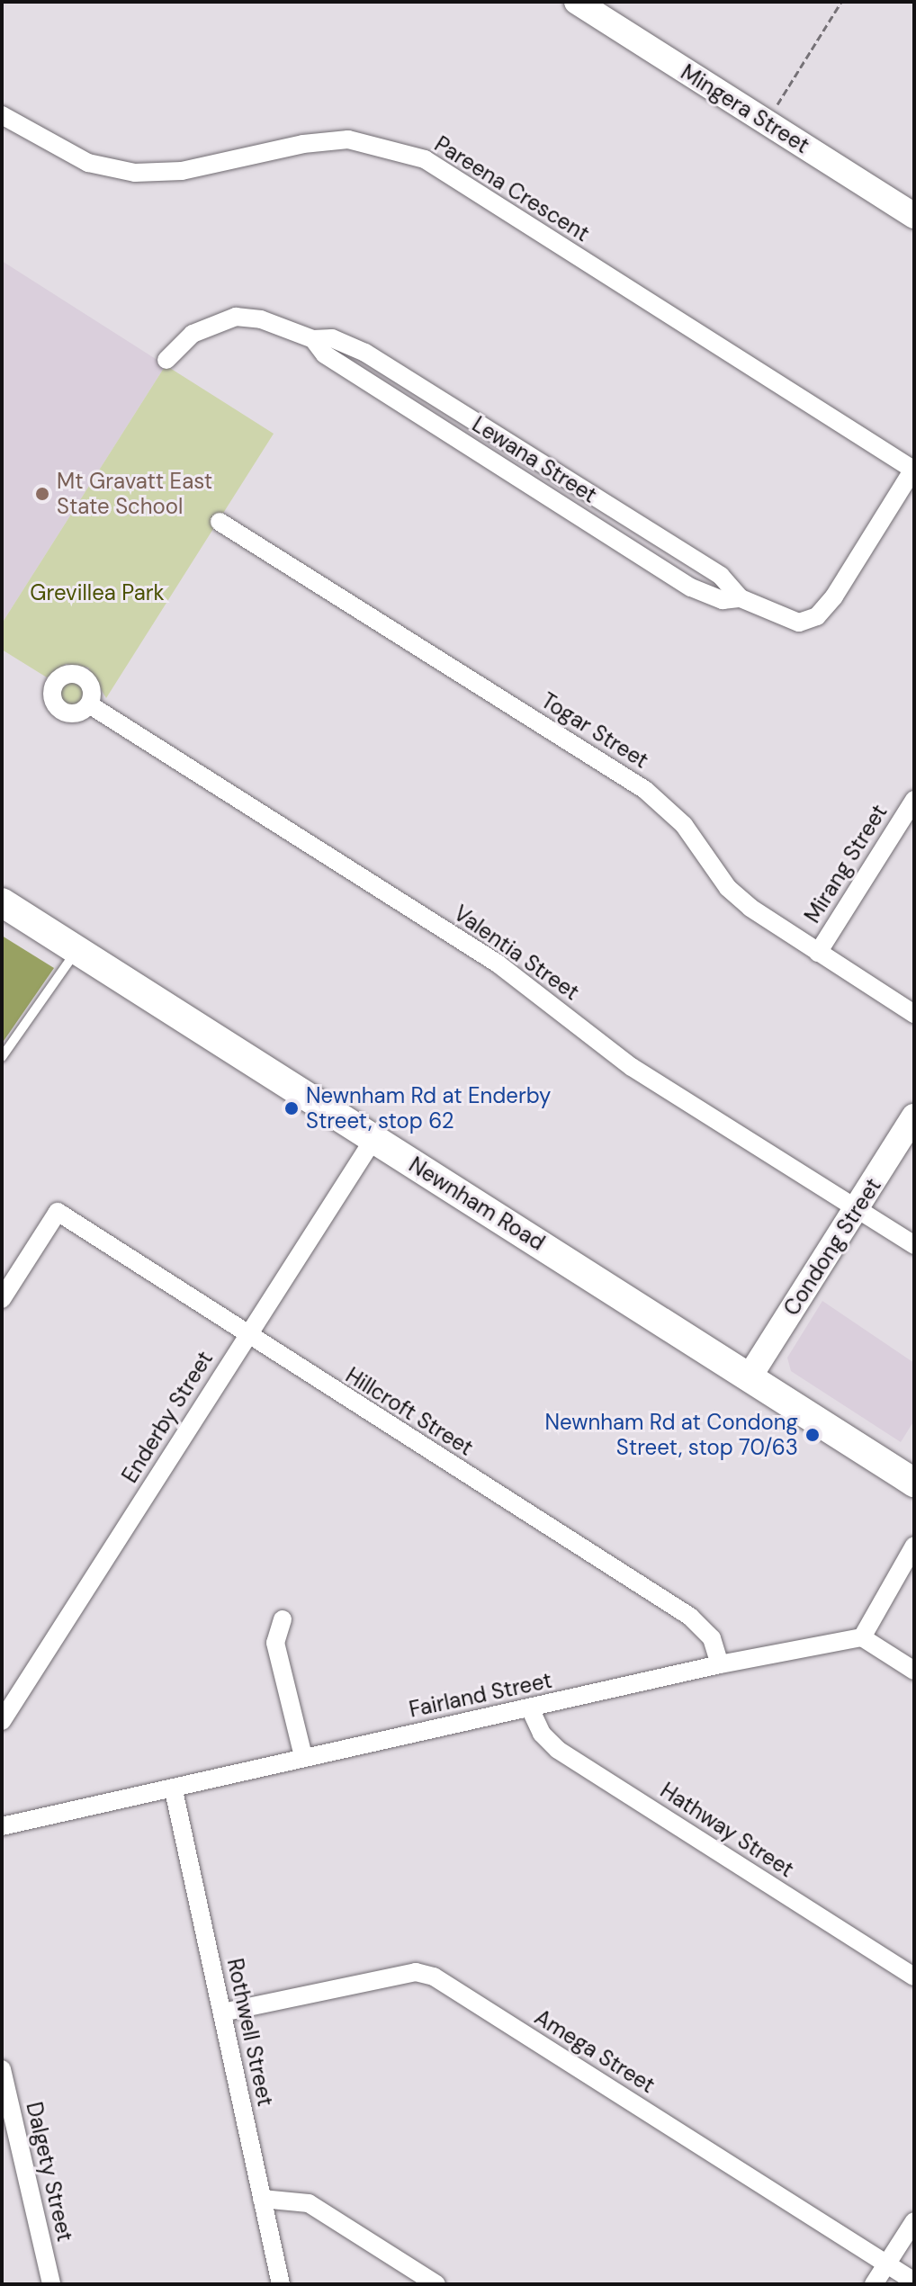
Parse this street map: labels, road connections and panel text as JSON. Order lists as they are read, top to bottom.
{
  "streets": {
    "main road": ["Newnham Road"],
    "street": [
      "Mingera Street",
      "Pareena Crescent",
      "Lewana Street",
      "Togar Street",
      "Mirang Street",
      "Valentia Street",
      "Condong Street",
      "Hillcroft Street",
      "Enderby Street",
      "Fairland Street",
      "Hathway Street",
      "Rothwell Street",
      "Amega Street",
      "Dalgety Street"
    ]
  },
  "crossings": [
    ["Pareena Crescent", "Lewana Street"],
    ["Togar Street", "Mirang Street"],
    ["Valentia Street", "Condong Street"],
    ["Newnham Road", "Condong Street"],
    ["Newnham Road", "Enderby Street"],
    ["Hillcroft Street", "Enderby Street"],
    ["Hillcroft Street", "Fairland Street"],
    ["Fairland Street", "Hathway Street"],
    ["Fairland Street", "Rothwell Street"],
    ["Rothwell Street", "Amega Street"]
  ],
  "parks": ["Grevillea Park"],
  "places": ["Mt Gravatt East State School", "Newnham Rd at Enderby Street, stop 62", "Newnham Rd at Condong Street, stop 70/63"]
}
